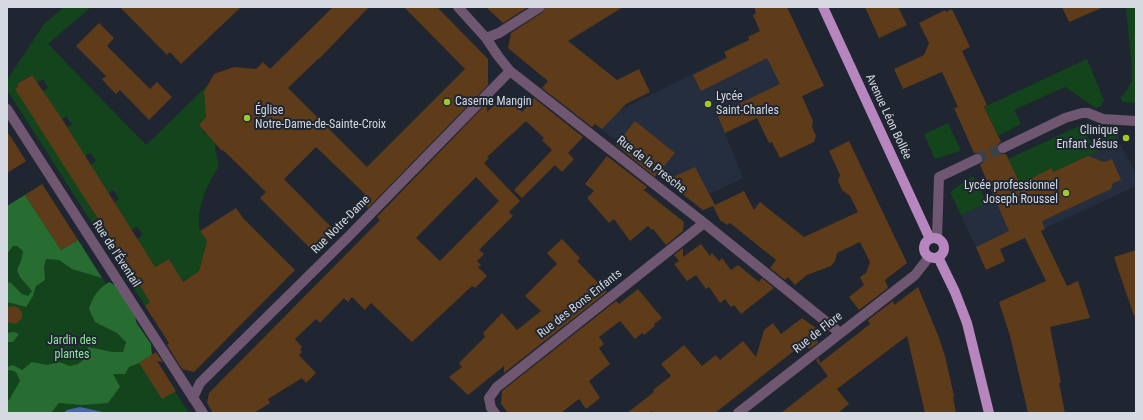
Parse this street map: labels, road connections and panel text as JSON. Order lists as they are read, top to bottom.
{
  "streets": {
    "main road": ["Avenue Léon Bollée"],
    "street": [
      "Rue de la Presche",
      "Rue Notre-Dame",
      "Rue de l'Éventail",
      "Rue des Bons Enfants",
      "Rue de Flore"
    ]
  },
  "crossings": [
    ["Avenue Léon Bollée", "Rue de Flore"],
    ["Rue de la Presche", "Rue Notre-Dame"],
    ["Rue de la Presche", "Rue des Bons Enfants"],
    ["Rue de la Presche", "Rue de Flore"],
    ["Rue Notre-Dame", "Rue de l'Éventail"]
  ],
  "parks": ["Jardin des plantes"],
  "places": [
    "Caserne Mangin",
    "Lycée Saint-Charles",
    "Église Notre-Dame-de-Sainte-Croix",
    "Clinique Enfant Jésus",
    "Lycée professionnel Joseph Roussel"
  ]
}
